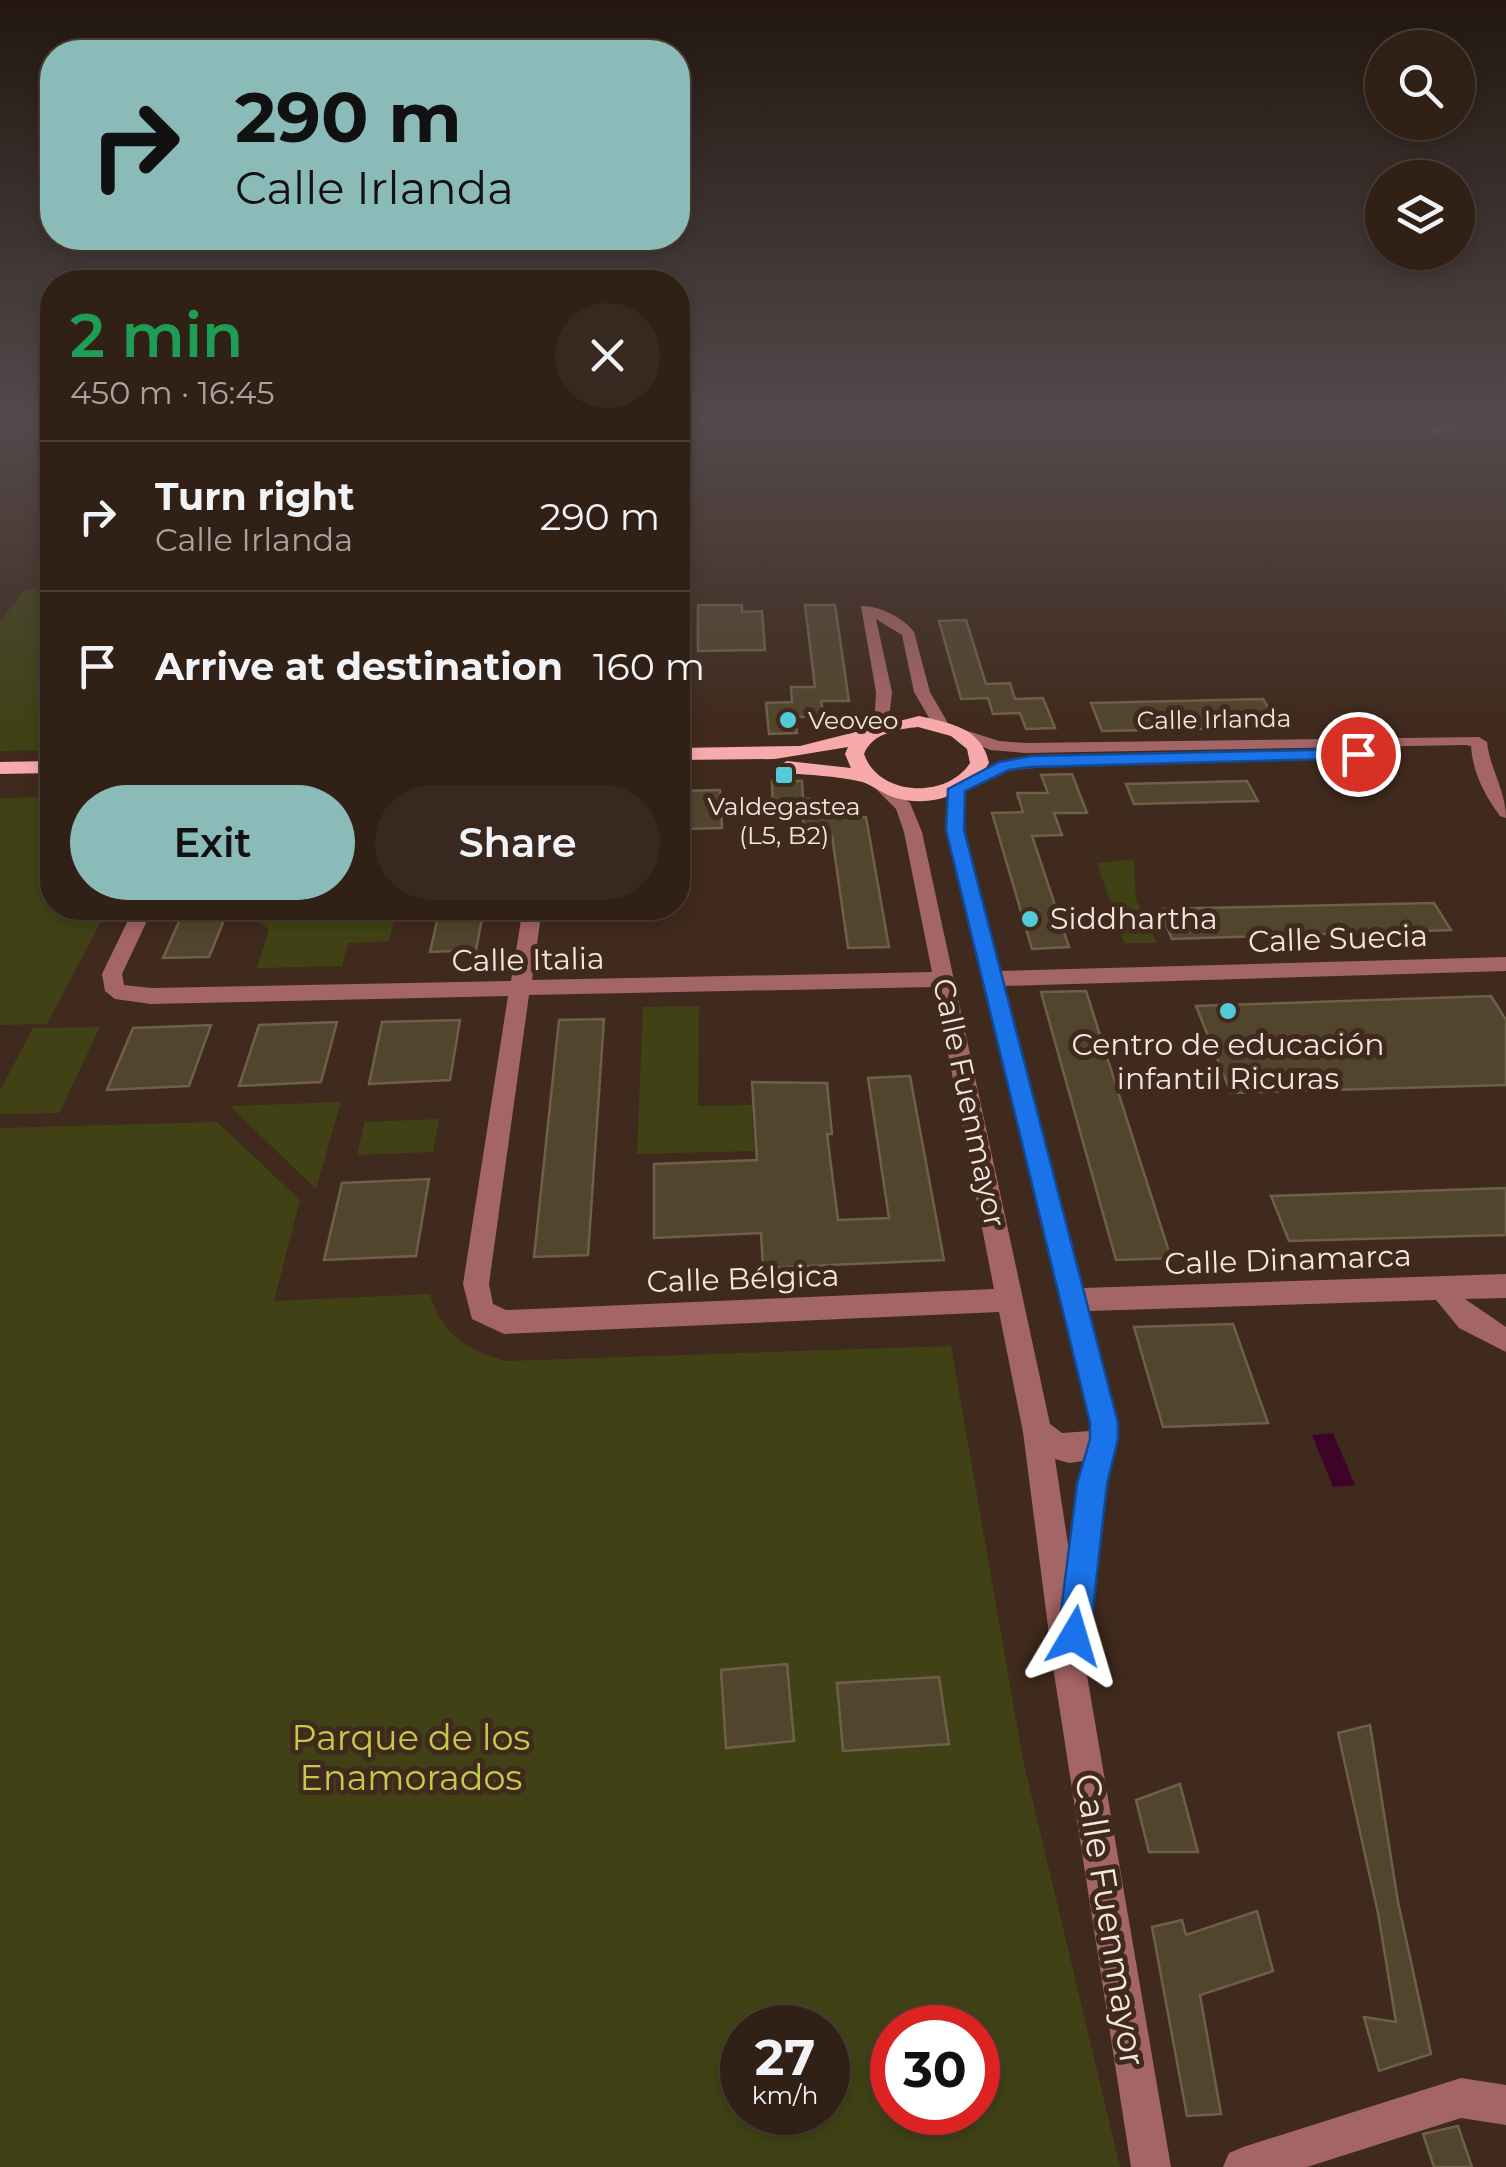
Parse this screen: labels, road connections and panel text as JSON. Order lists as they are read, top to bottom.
{
  "streets": {
    "street": [
      "Calle Irlanda",
      "Calle Suecia",
      "Calle Italia",
      "Calle Fuenmayor",
      "Calle Dinamarca",
      "Calle Bélgica"
    ]
  },
  "crossings": [
    ["Calle Irlanda", "Calle Fuenmayor"],
    ["Calle Suecia", "Calle Fuenmayor"],
    ["Calle Italia", "Calle Fuenmayor"],
    ["Calle Italia", "Calle Bélgica"],
    ["Calle Fuenmayor", "Calle Dinamarca"],
    ["Calle Fuenmayor", "Calle Bélgica"]
  ],
  "parks": ["Parque de los Enamorados"],
  "places": {
    "other": ["Veoveo", "Siddhartha", "Centro de educación infantil Ricuras"],
    "transit": ["Valdegastea (L5, B2)"]
  },
  "page": {
    "turn": ["290 m", "Calle Irlanda"],
    "heading": ["2 min", "450 m · 16:45"],
    "list": [
      {
        "name": "Turn right",
        "note": "Calle Irlanda",
        "value": "290 m"
      },
      {
        "name": "Arrive at destination",
        "value": "160 m"
      }
    ],
    "buttons": ["Exit", "Share"],
    "speed": "27 km/h",
    "limit": "30"
  }
}
